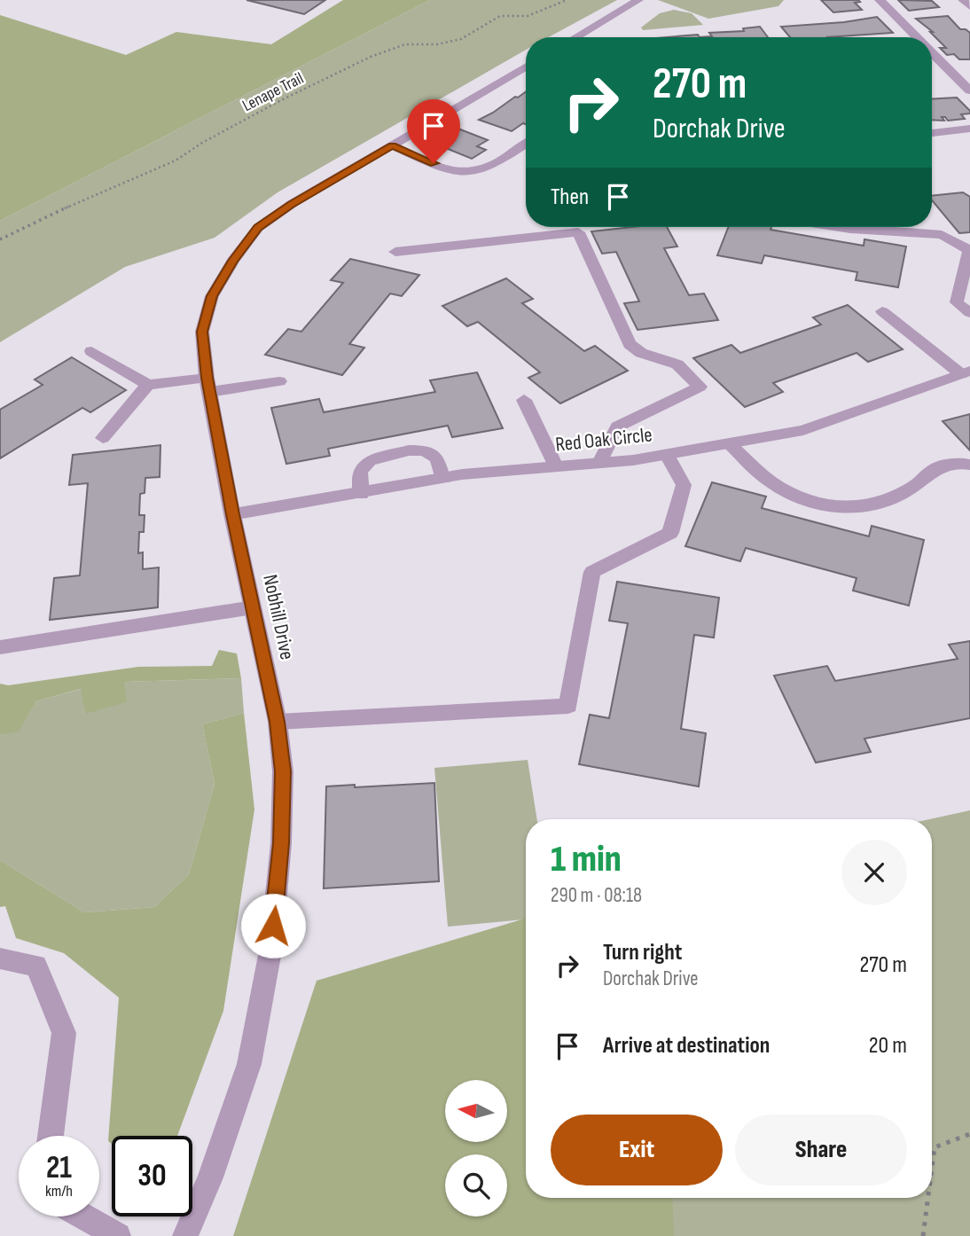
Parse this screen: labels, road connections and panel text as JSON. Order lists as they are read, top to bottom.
{
  "streets": {
    "street": ["Red Oak Circle", "Nobhill Drive"],
    "path": ["Lenape Trail"]
  },
  "crossings": [
    ["Red Oak Circle", "Nobhill Drive"]
  ],
  "north": "left",
  "page": {
    "turn": ["270 m", "Dorchak Drive"],
    "then": "Then",
    "heading": ["1 min", "290 m · 08:18"],
    "list": [
      {
        "name": "Turn right",
        "note": "Dorchak Drive",
        "value": "270 m"
      },
      {
        "name": "Arrive at destination",
        "value": "20 m"
      }
    ],
    "buttons": ["Exit", "Share"],
    "speed": "21 km/h",
    "limit": "30"
  }
}
